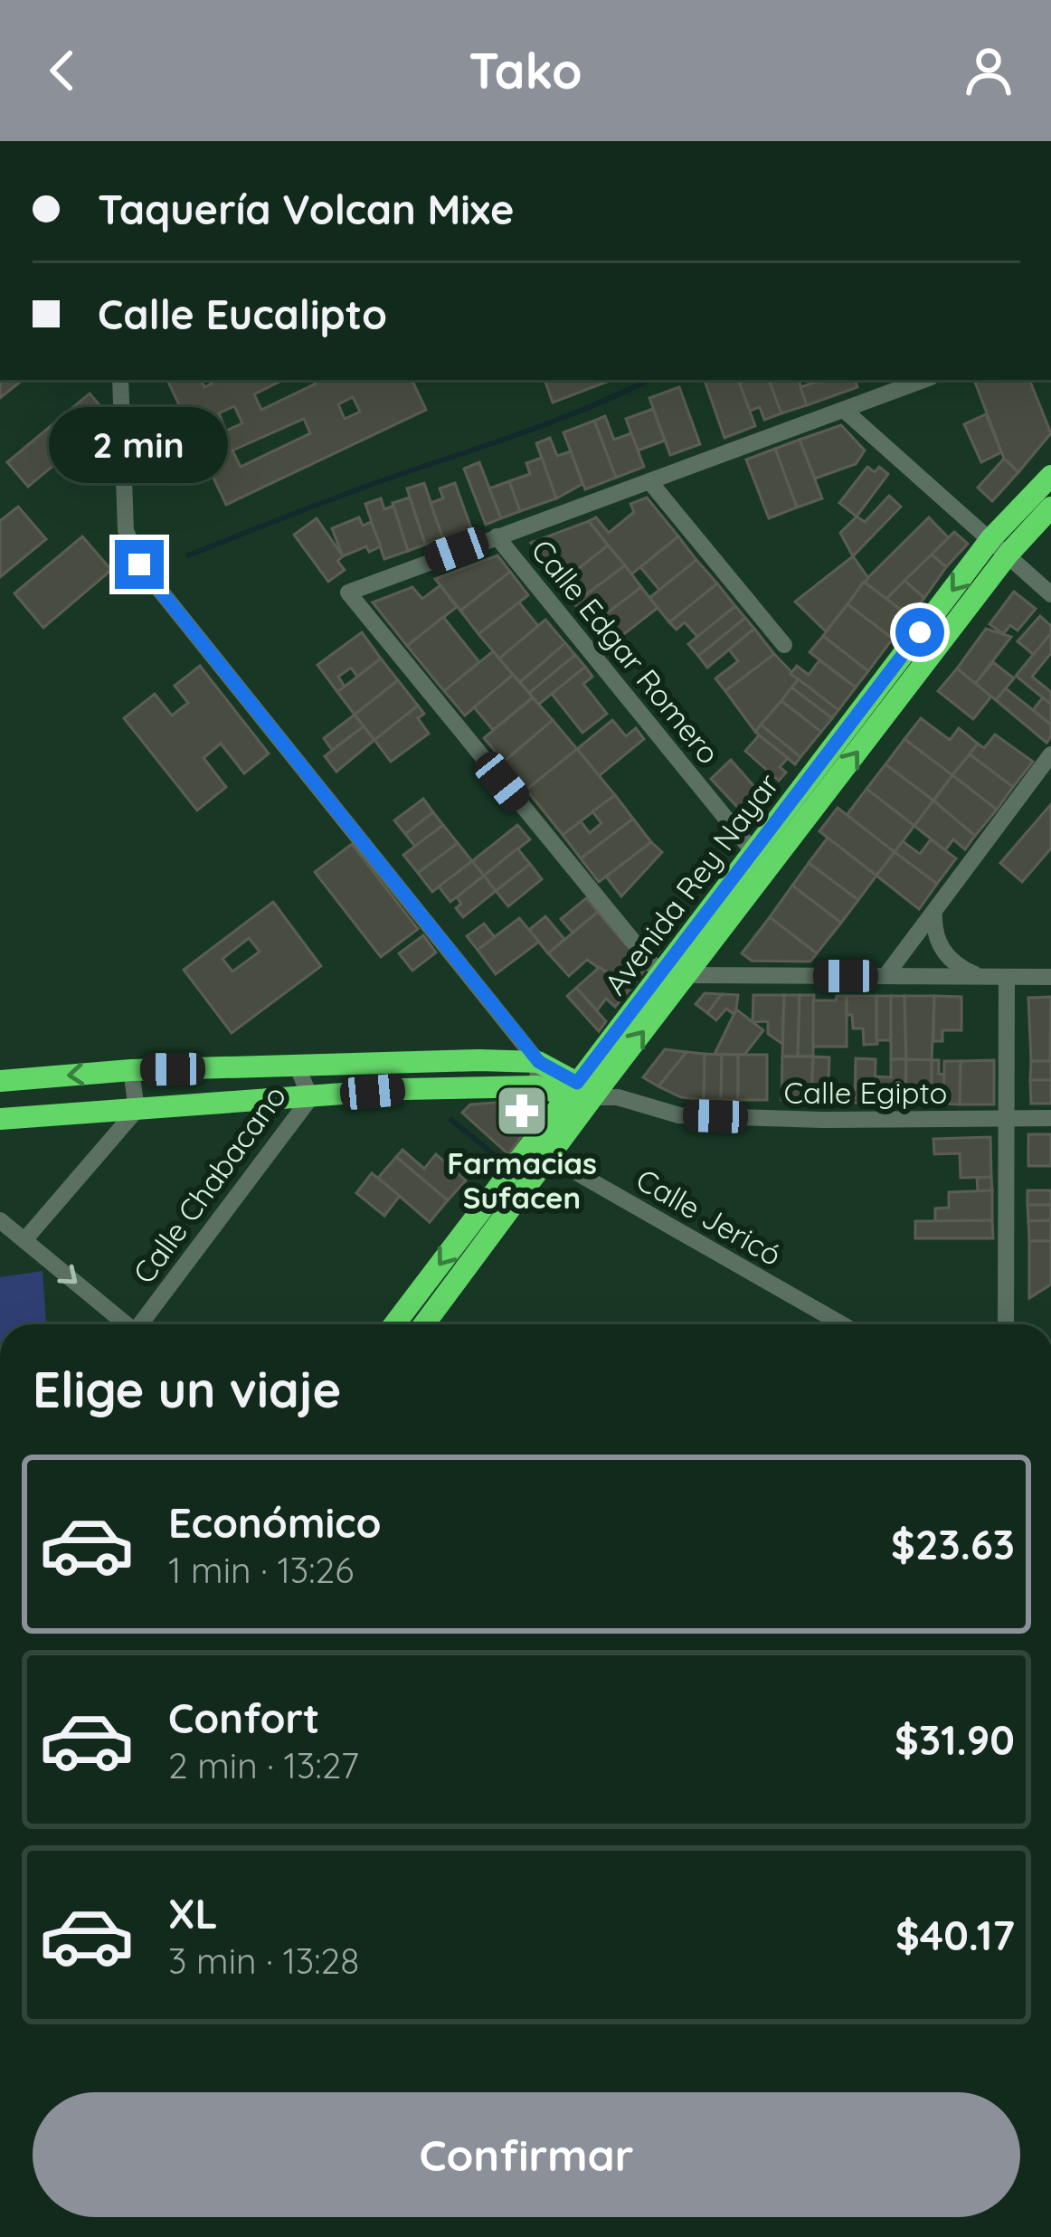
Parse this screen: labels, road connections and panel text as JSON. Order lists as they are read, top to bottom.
{
  "streets": {
    "main road": ["Avenida Rey Nayar"],
    "street": [
      "Calle Edgar Romero",
      "Calle Egipto",
      "Calle Chabacano",
      "Calle Jericó"
    ]
  },
  "crossings": [
    ["Calle Edgar Romero", "Avenida Rey Nayar"],
    ["Avenida Rey Nayar", "Calle Egipto"],
    ["Avenida Rey Nayar", "Calle Jericó"]
  ],
  "places": {
    "pharmacy": ["Farmacias Sufacen"]
  },
  "page": {
    "header": "Tako",
    "banner": ["Taquería Volcan Mixe", "Calle Eucalipto"],
    "bubble": "2 min",
    "heading": "Elige un viaje",
    "list": [
      {
        "name": "Económico",
        "note": "1 min · 13:26",
        "value": "$23.63"
      },
      {
        "name": "Confort",
        "note": "2 min · 13:27",
        "value": "$31.90"
      },
      {
        "name": "XL",
        "note": "3 min · 13:28",
        "value": "$40.17"
      }
    ],
    "buttons": "Confirmar"
  }
}
